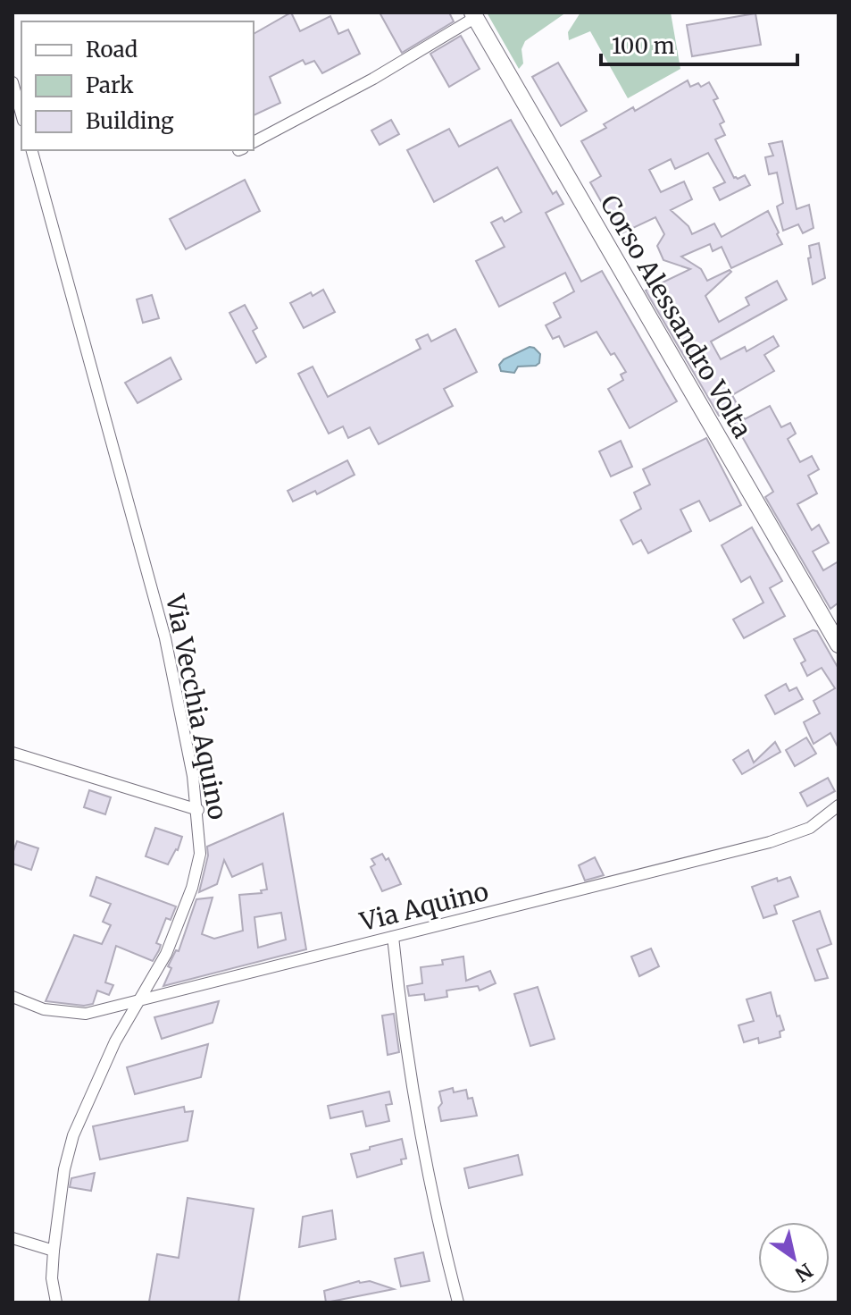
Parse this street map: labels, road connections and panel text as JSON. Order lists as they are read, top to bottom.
{
  "streets": {
    "main road": ["Corso Alessandro Volta"],
    "street": ["Via Vecchia Aquino", "Via Aquino"]
  },
  "crossings": [
    ["Via Vecchia Aquino", "Via Aquino"]
  ],
  "legend": ["Road", "Park", "Building"],
  "scale_bar": "100 m",
  "north": "bottom right"
}
